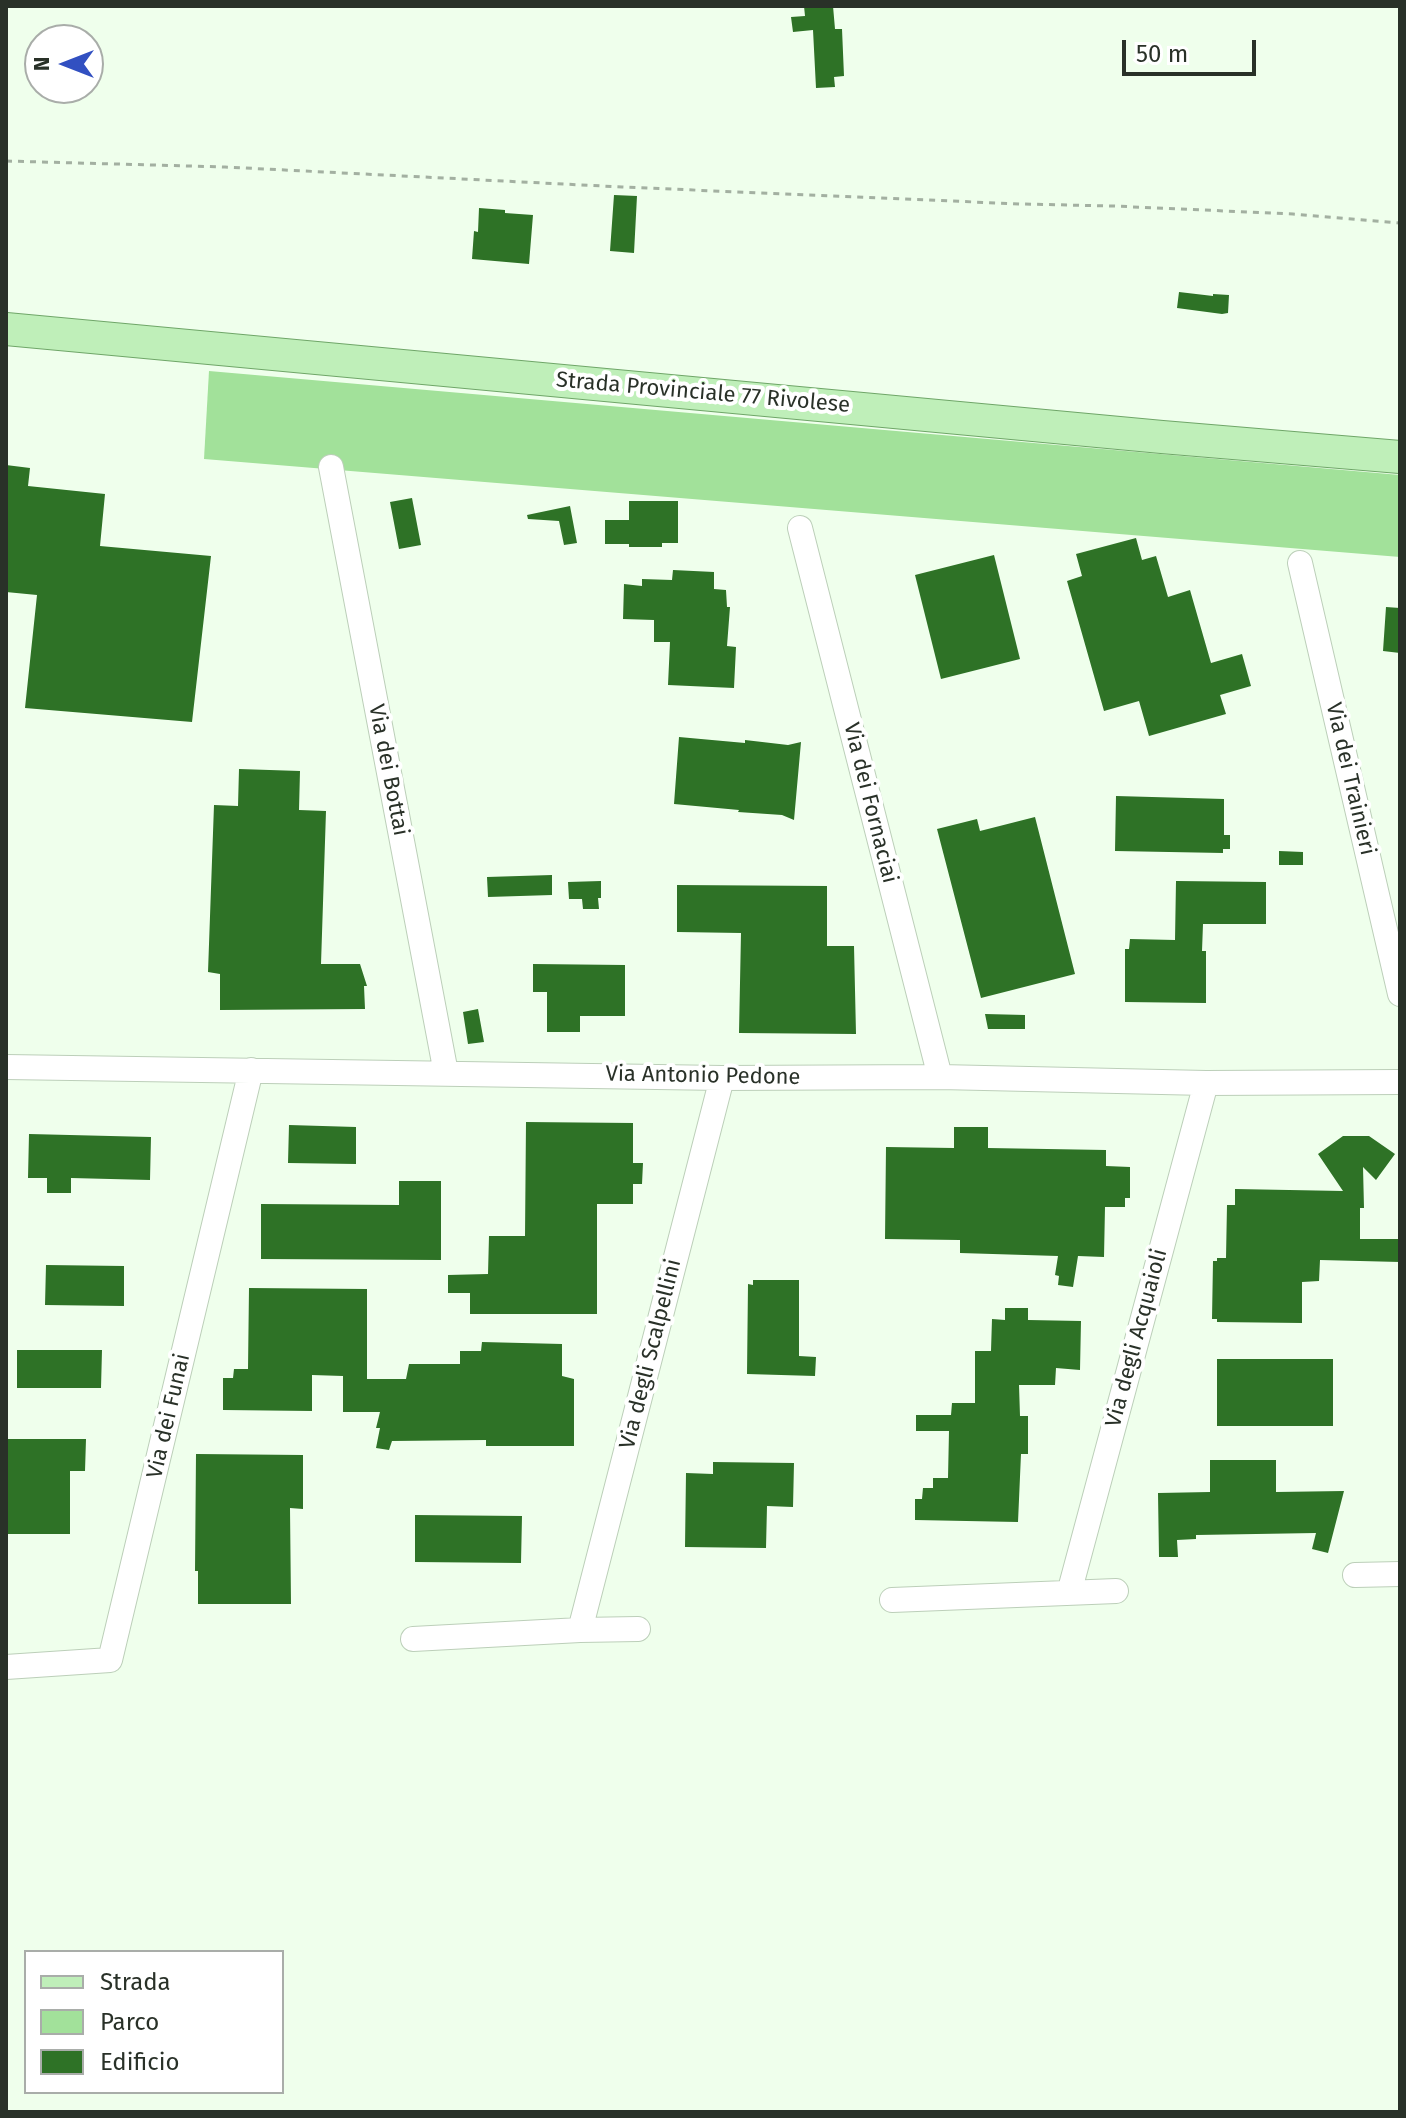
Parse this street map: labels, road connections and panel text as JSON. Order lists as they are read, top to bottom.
{
  "streets": {
    "main road": ["Strada Provinciale 77 Rivolese"],
    "street": [
      "Via dei Bottai",
      "Via dei Trainieri",
      "Via dei Fornaciai",
      "Via Antonio Pedone",
      "Via degli Acquaioli",
      "Via degli Scalpellini",
      "Via dei Funai"
    ]
  },
  "crossings": [
    ["Via dei Bottai", "Via Antonio Pedone"],
    ["Via dei Fornaciai", "Via Antonio Pedone"],
    ["Via Antonio Pedone", "Via degli Acquaioli"],
    ["Via Antonio Pedone", "Via degli Scalpellini"],
    ["Via Antonio Pedone", "Via dei Funai"]
  ],
  "legend": ["Strada", "Parco", "Edificio"],
  "scale_bar": "50 m",
  "north": "left"
}
